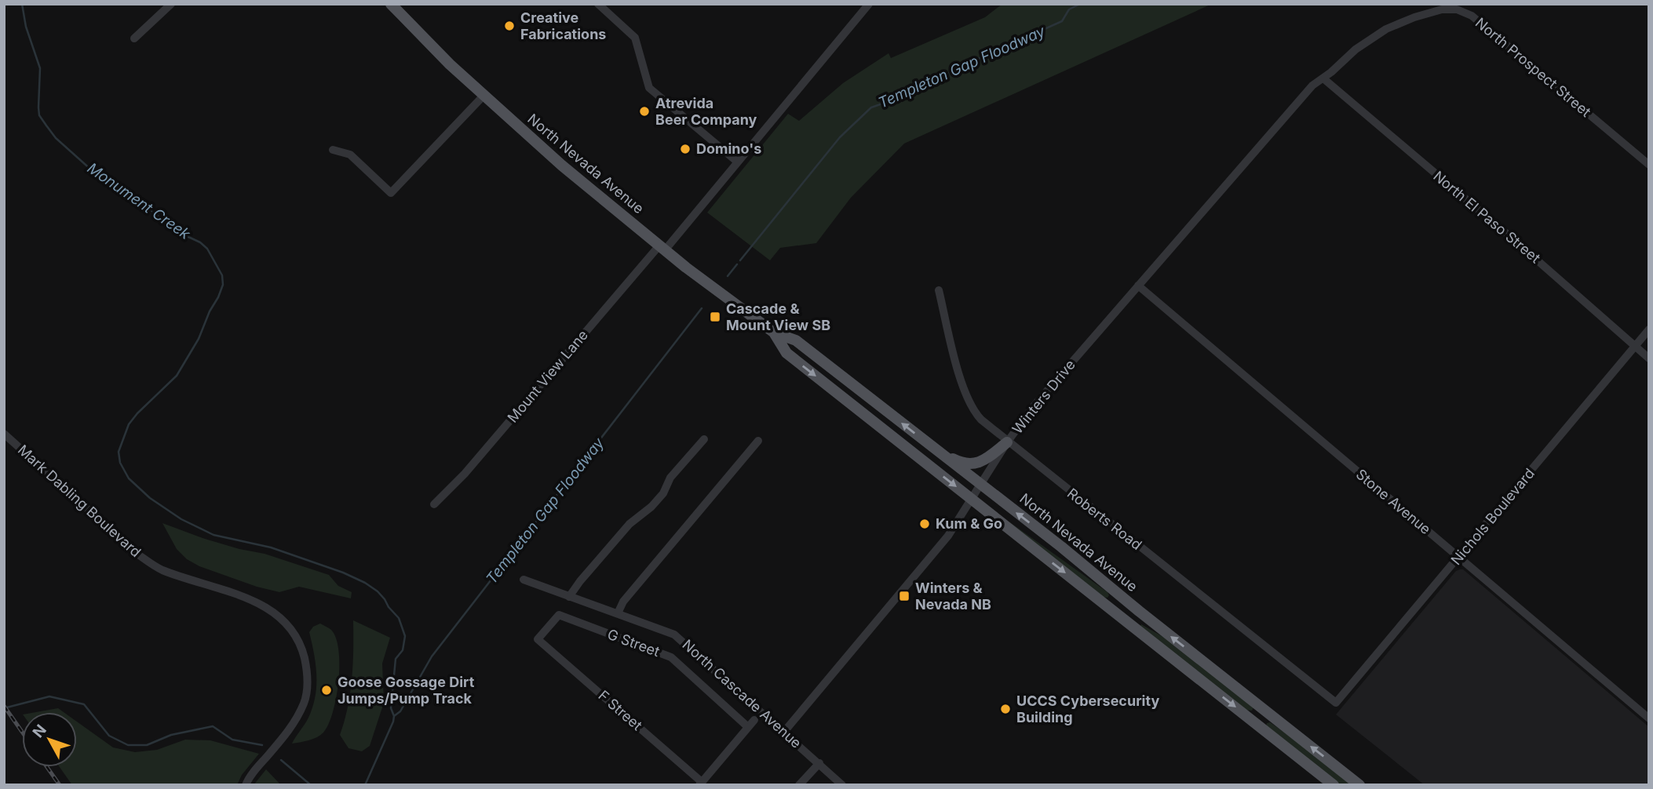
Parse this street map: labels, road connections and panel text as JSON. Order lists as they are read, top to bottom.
{
  "streets": {
    "main road": ["North Nevada Avenue"],
    "street": [
      "North Prospect Street",
      "North El Paso Street",
      "Mount View Lane",
      "Winters Drive",
      "Mark Dabling Boulevard",
      "Stone Avenue",
      "Nichols Boulevard",
      "Roberts Road",
      "G Street",
      "North Cascade Avenue",
      "F Street"
    ]
  },
  "crossings": [
    ["North Prospect Street", "North El Paso Street"],
    ["North Prospect Street", "Winters Drive"],
    ["North Nevada Avenue", "Mount View Lane"],
    ["North Nevada Avenue", "Winters Drive"],
    ["North El Paso Street", "Winters Drive"],
    ["North El Paso Street", "Nichols Boulevard"],
    ["Winters Drive", "Stone Avenue"],
    ["Winters Drive", "Roberts Road"],
    ["Winters Drive", "North Cascade Avenue"],
    ["Stone Avenue", "Nichols Boulevard"],
    ["Nichols Boulevard", "Roberts Road"],
    ["G Street", "North Cascade Avenue"],
    ["G Street", "F Street"]
  ],
  "water": ["Templeton Gap Floodway", "Monument Creek"],
  "places": {
    "other": [
      "Creative Fabrications",
      "Atrevida Beer Company",
      "Domino's",
      "Kum & Go",
      "Goose Gossage Dirt Jumps/Pump Track",
      "UCCS Cybersecurity Building"
    ],
    "transit": ["Cascade & Mount View SB", "Winters & Nevada NB"]
  },
  "north": "top left"
}
